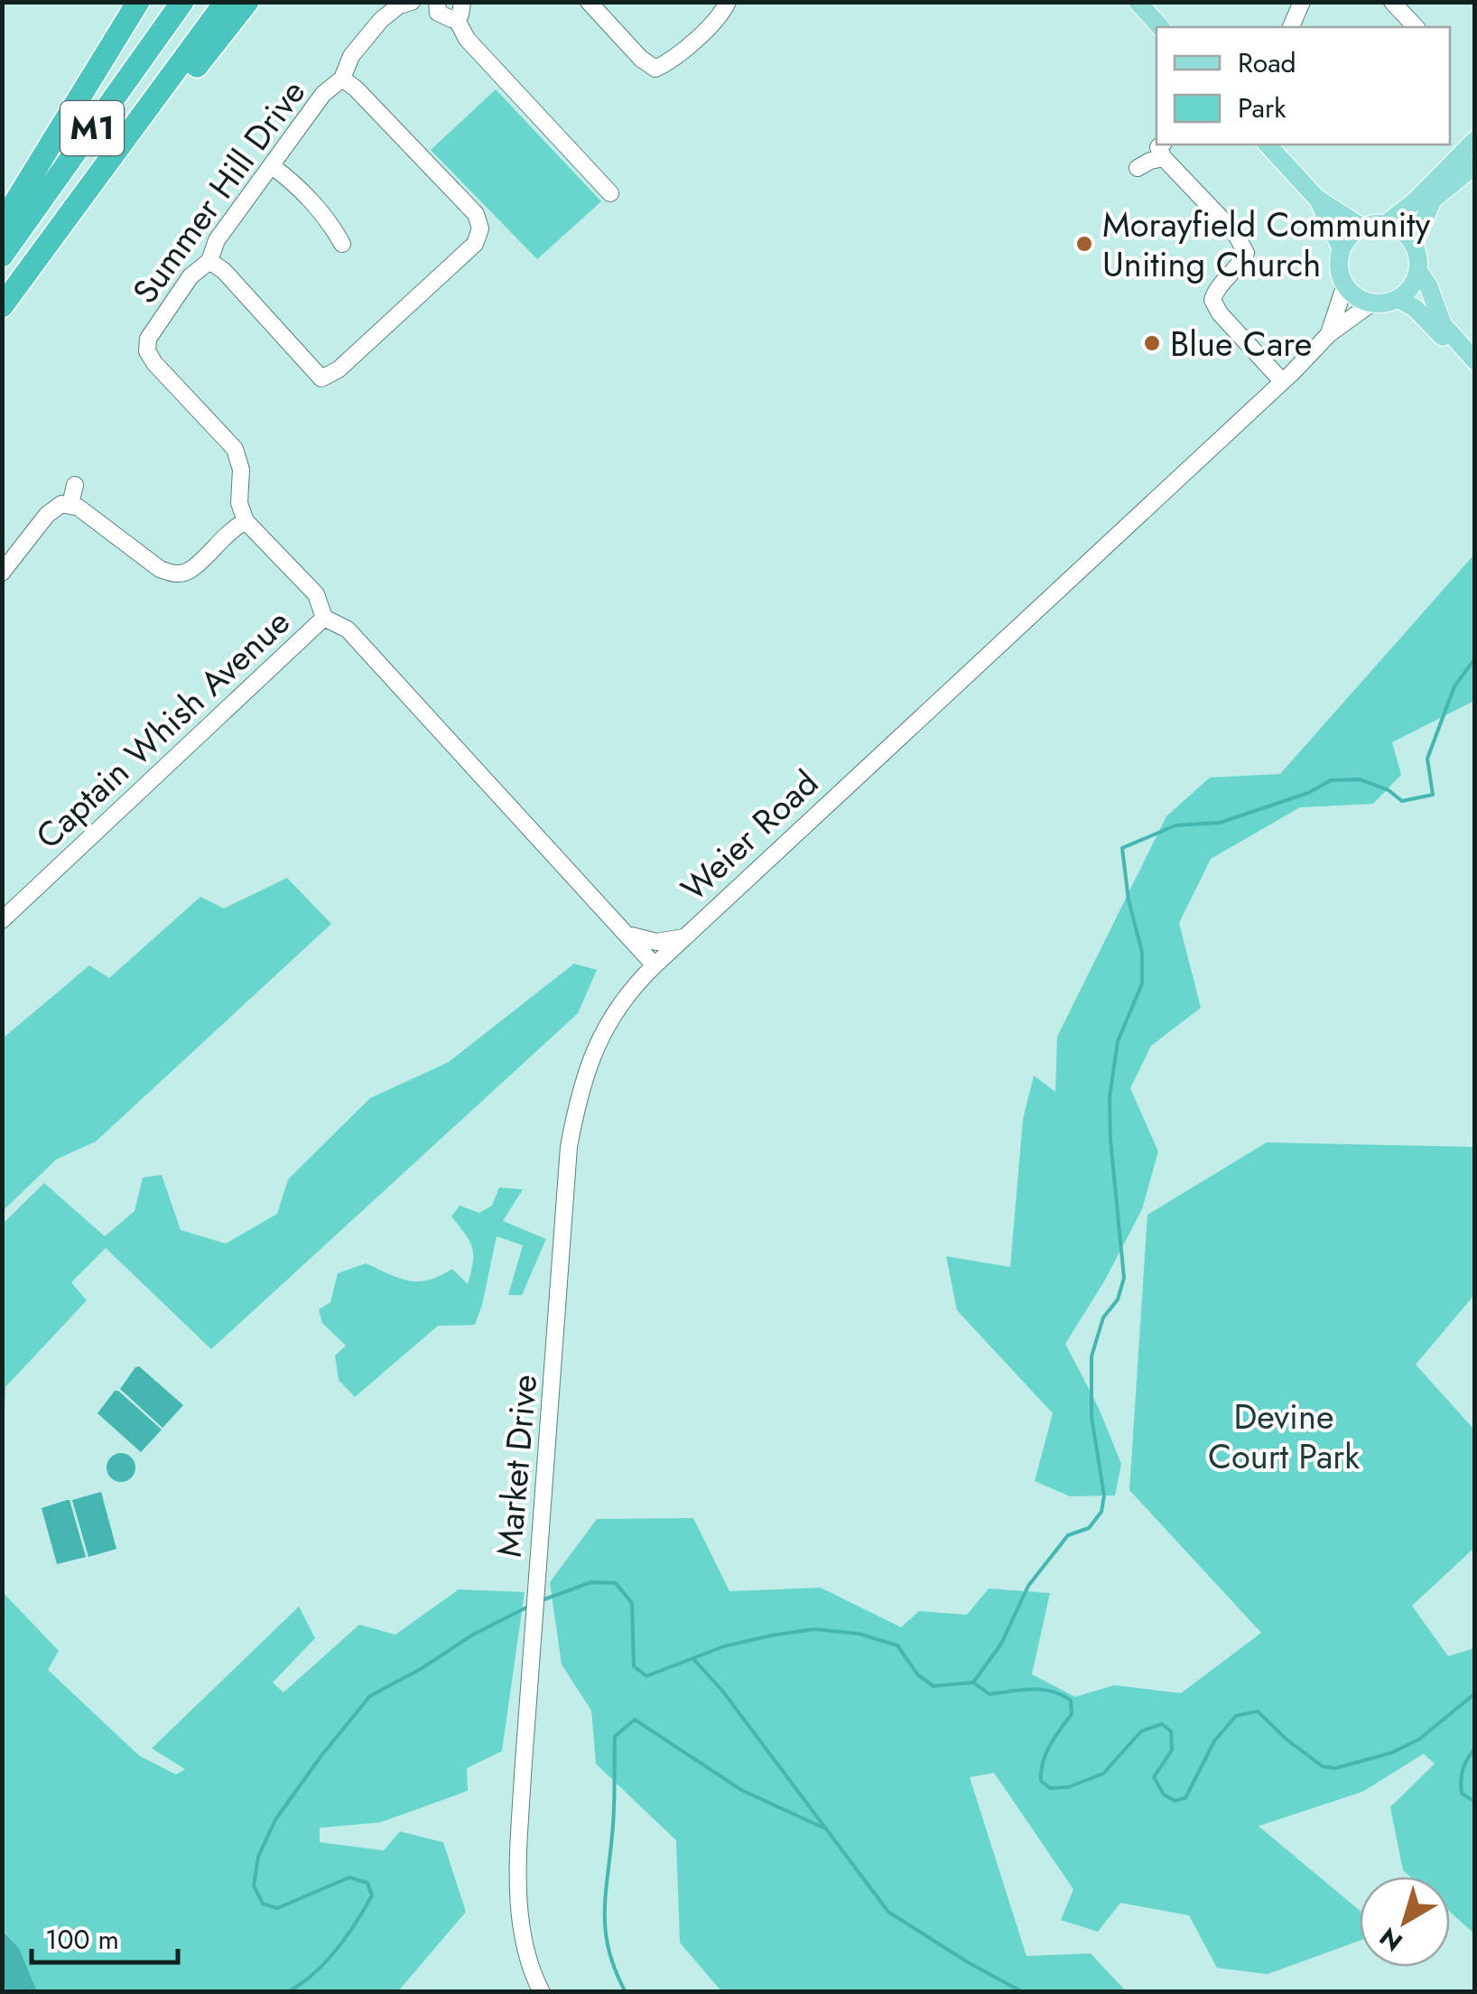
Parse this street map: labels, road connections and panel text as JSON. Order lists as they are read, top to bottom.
{
  "streets": {
    "highway": ["M1"],
    "street": [
      "Summer Hill Drive",
      "Captain Whish Avenue",
      "Weier Road",
      "Market Drive"
    ]
  },
  "crossings": [
    ["Weier Road", "Market Drive"]
  ],
  "parks": ["Devine Court Park"],
  "places": ["Morayfield Community Uniting Church", "Blue Care"],
  "legend": ["Road", "Park"],
  "scale_bar": "100 m",
  "north": "bottom left"
}
